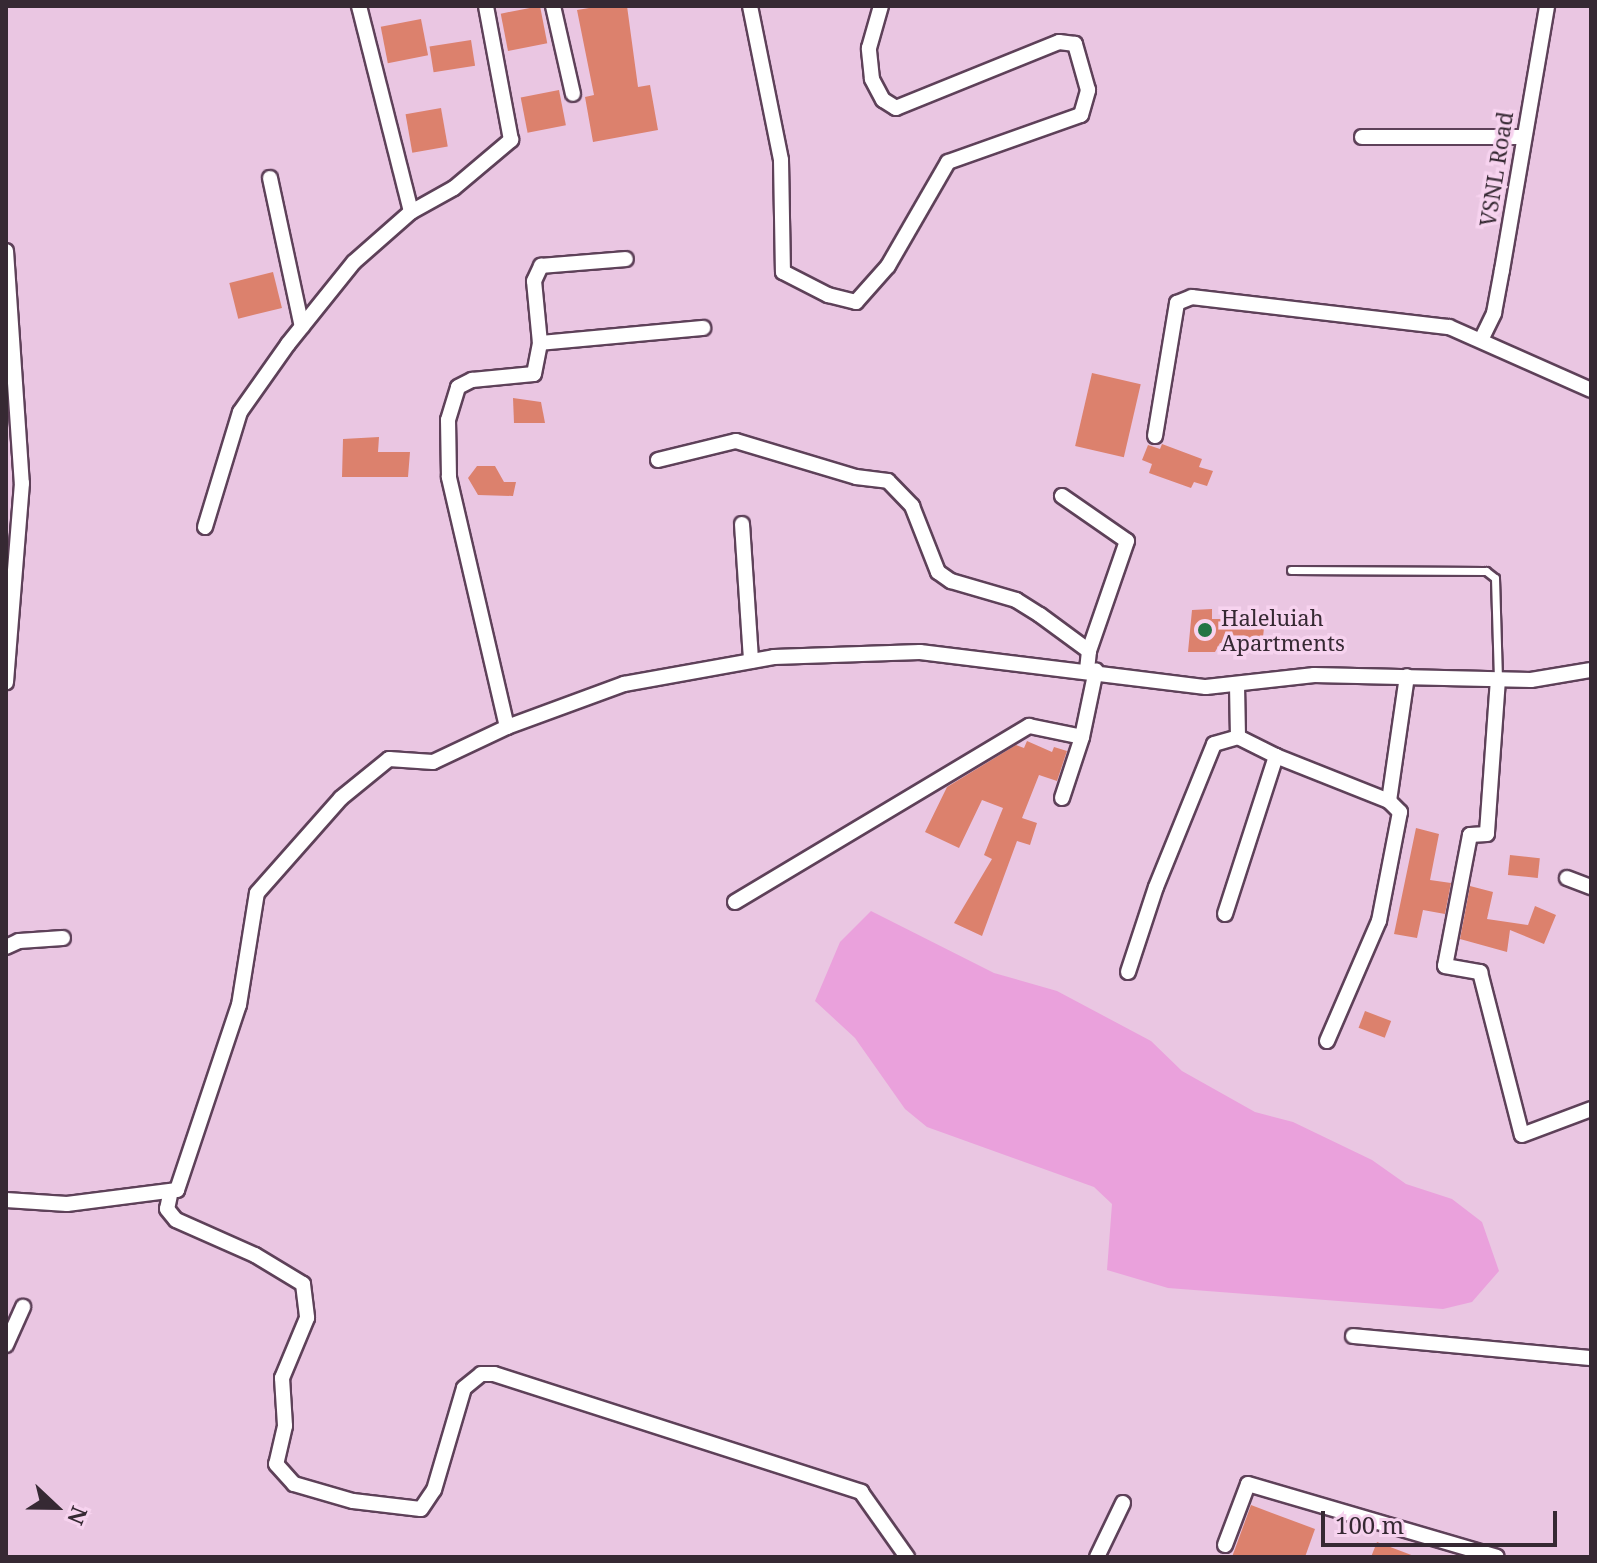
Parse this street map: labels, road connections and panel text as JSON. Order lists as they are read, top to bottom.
{
  "streets": {
    "street": ["VSNL Road"]
  },
  "places": ["Haleluiah Apartments"],
  "scale_bar": "100 m",
  "north": "right"
}
